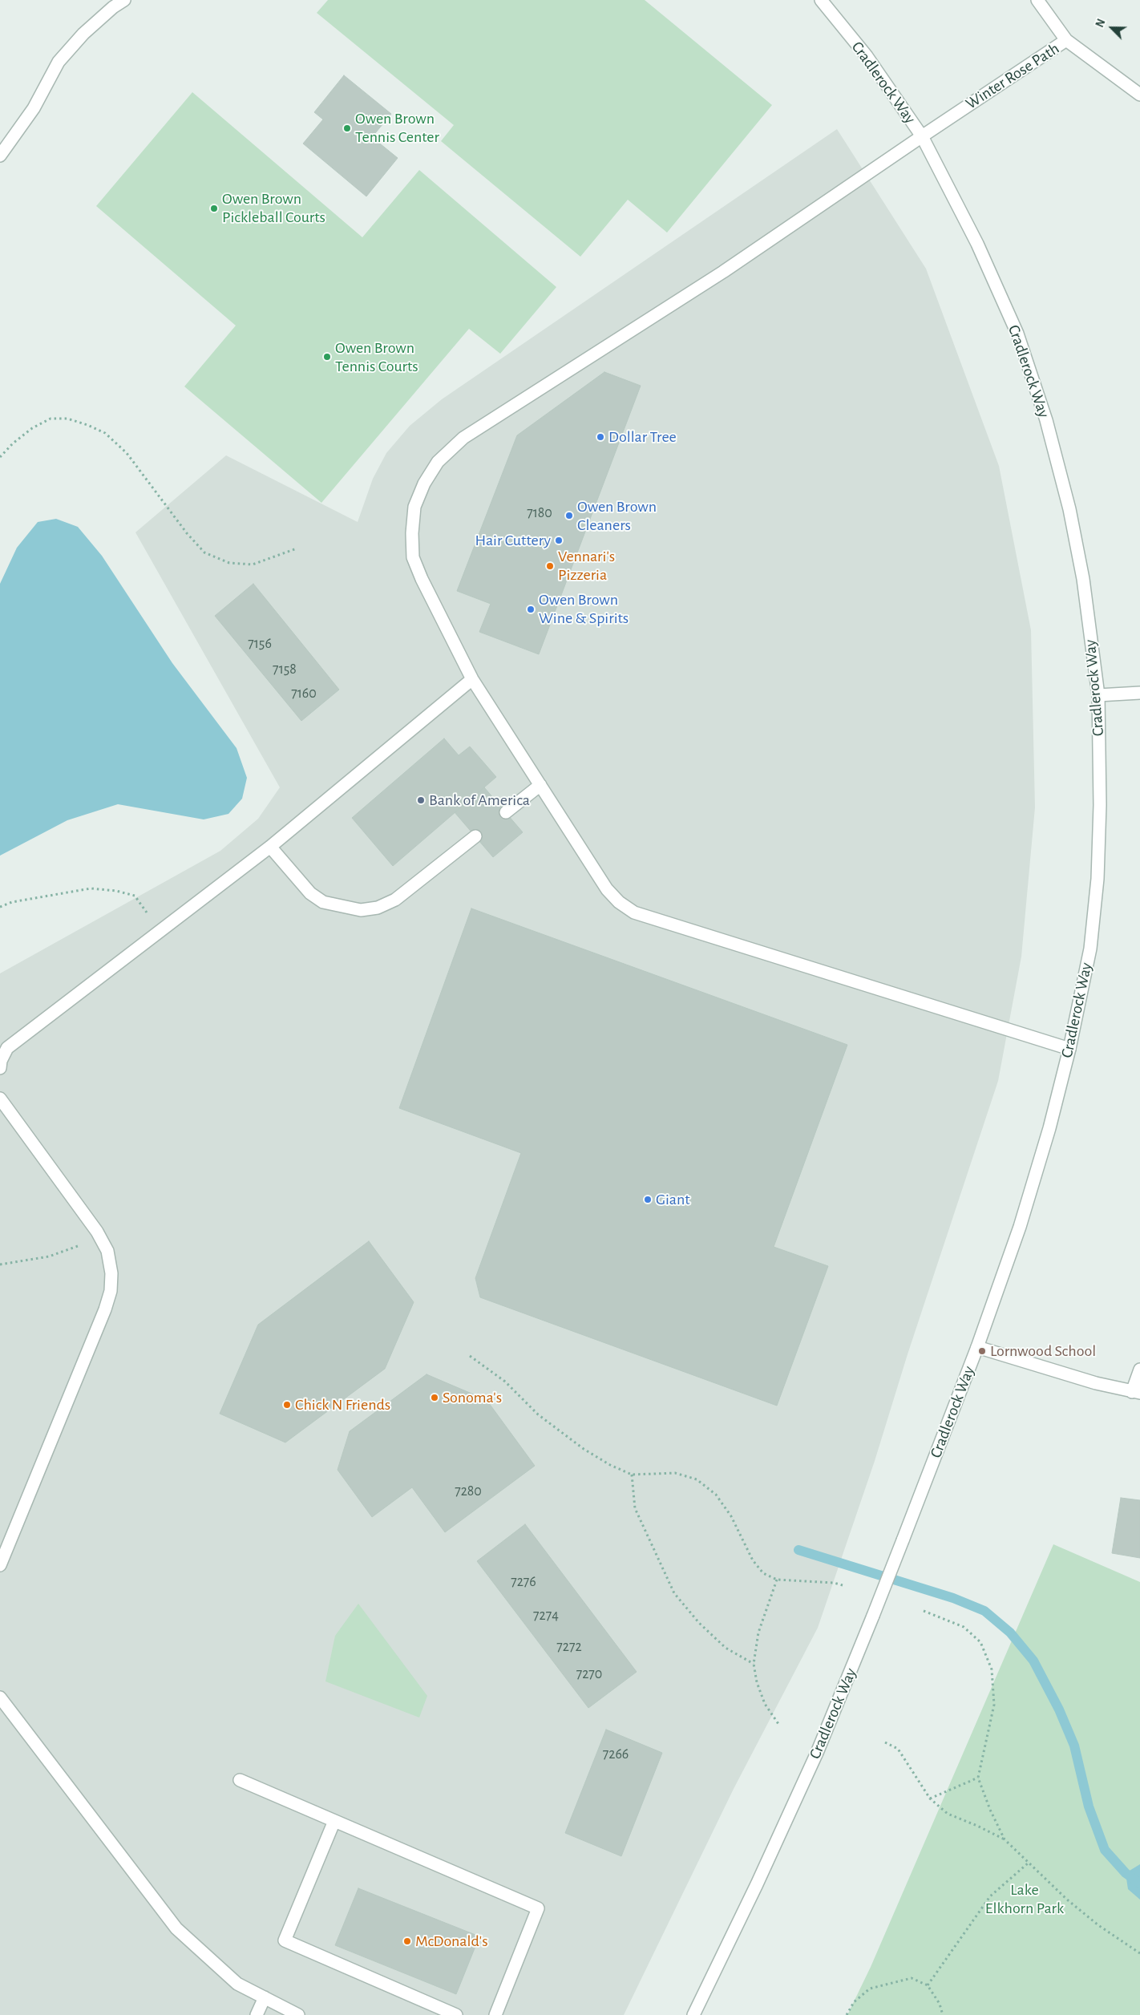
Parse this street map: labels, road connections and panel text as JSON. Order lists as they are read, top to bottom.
{
  "streets": {
    "street": ["Winter Rose Path", "Cradlerock Way"]
  },
  "crossings": [
    ["Winter Rose Path", "Cradlerock Way"]
  ],
  "parks": ["Lake Elkhorn Park"],
  "places": [
    "Owen Brown Tennis Center",
    "Owen Brown Pickleball Courts",
    "Owen Brown Tennis Courts",
    "Dollar Tree",
    "Owen Brown Cleaners",
    "Hair Cuttery",
    "Vennari's Pizzeria",
    "Owen Brown Wine & Spirits",
    "Bank of America",
    "Giant",
    "Lornwood School",
    "Sonoma's",
    "Chick N Friends",
    "McDonald's"
  ],
  "house_numbers": [
    "7180",
    "7156",
    "7158",
    "7160",
    "7280",
    "7276",
    "7274",
    "7272",
    "7270",
    "7266"
  ],
  "north": "top left"
}
